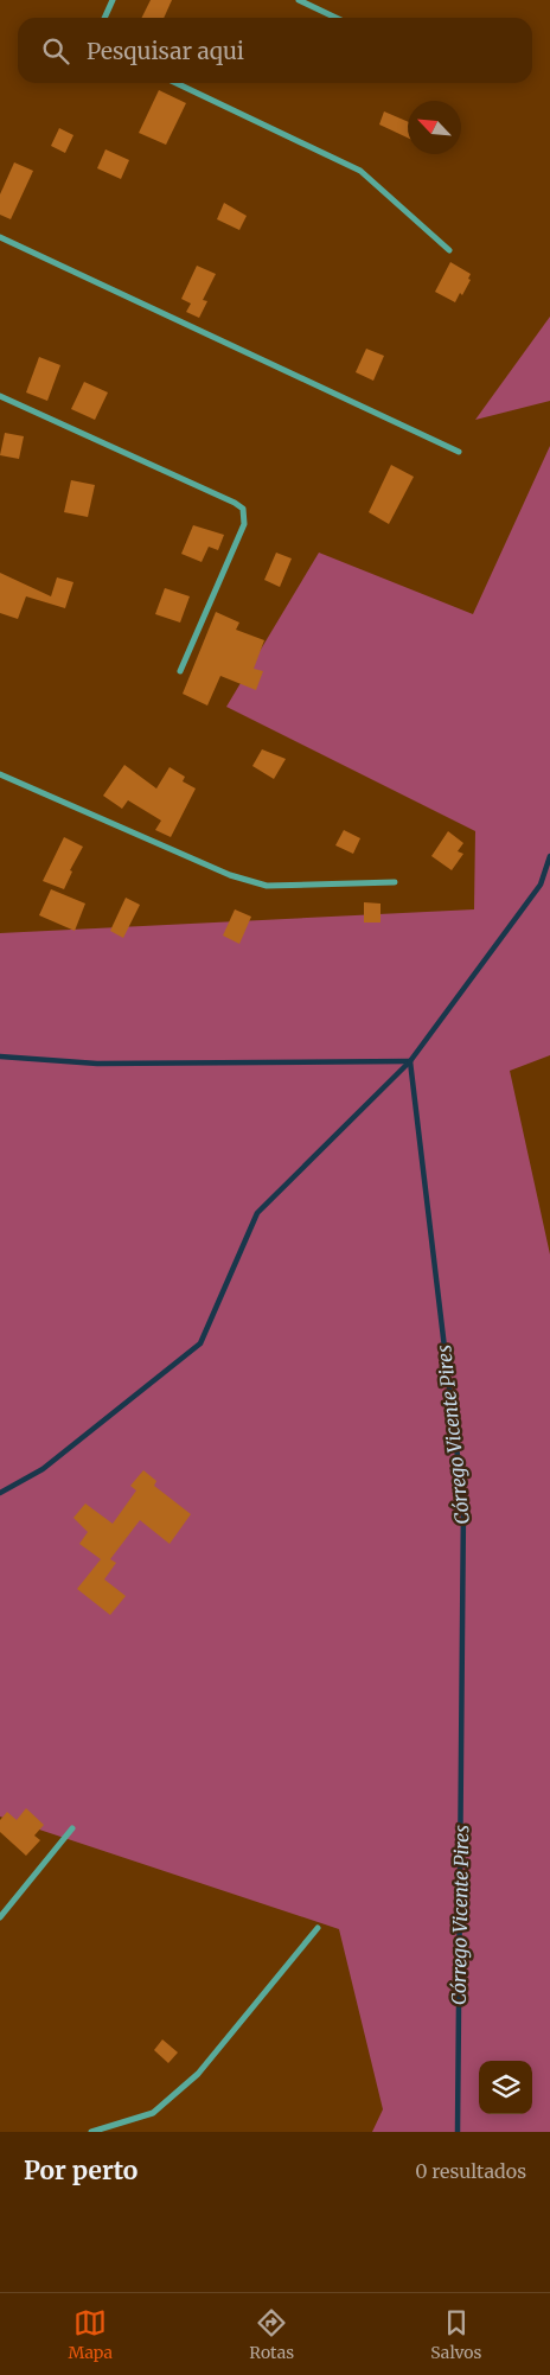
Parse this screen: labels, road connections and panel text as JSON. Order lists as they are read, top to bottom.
{
  "water": ["Córrego Vicente Pires"],
  "north": "top left",
  "page": {
    "search": "Pesquisar aqui",
    "heading": ["Por perto", "0 resultados"],
    "nav": ["Mapa", "Rotas", "Salvos"]
  }
}
